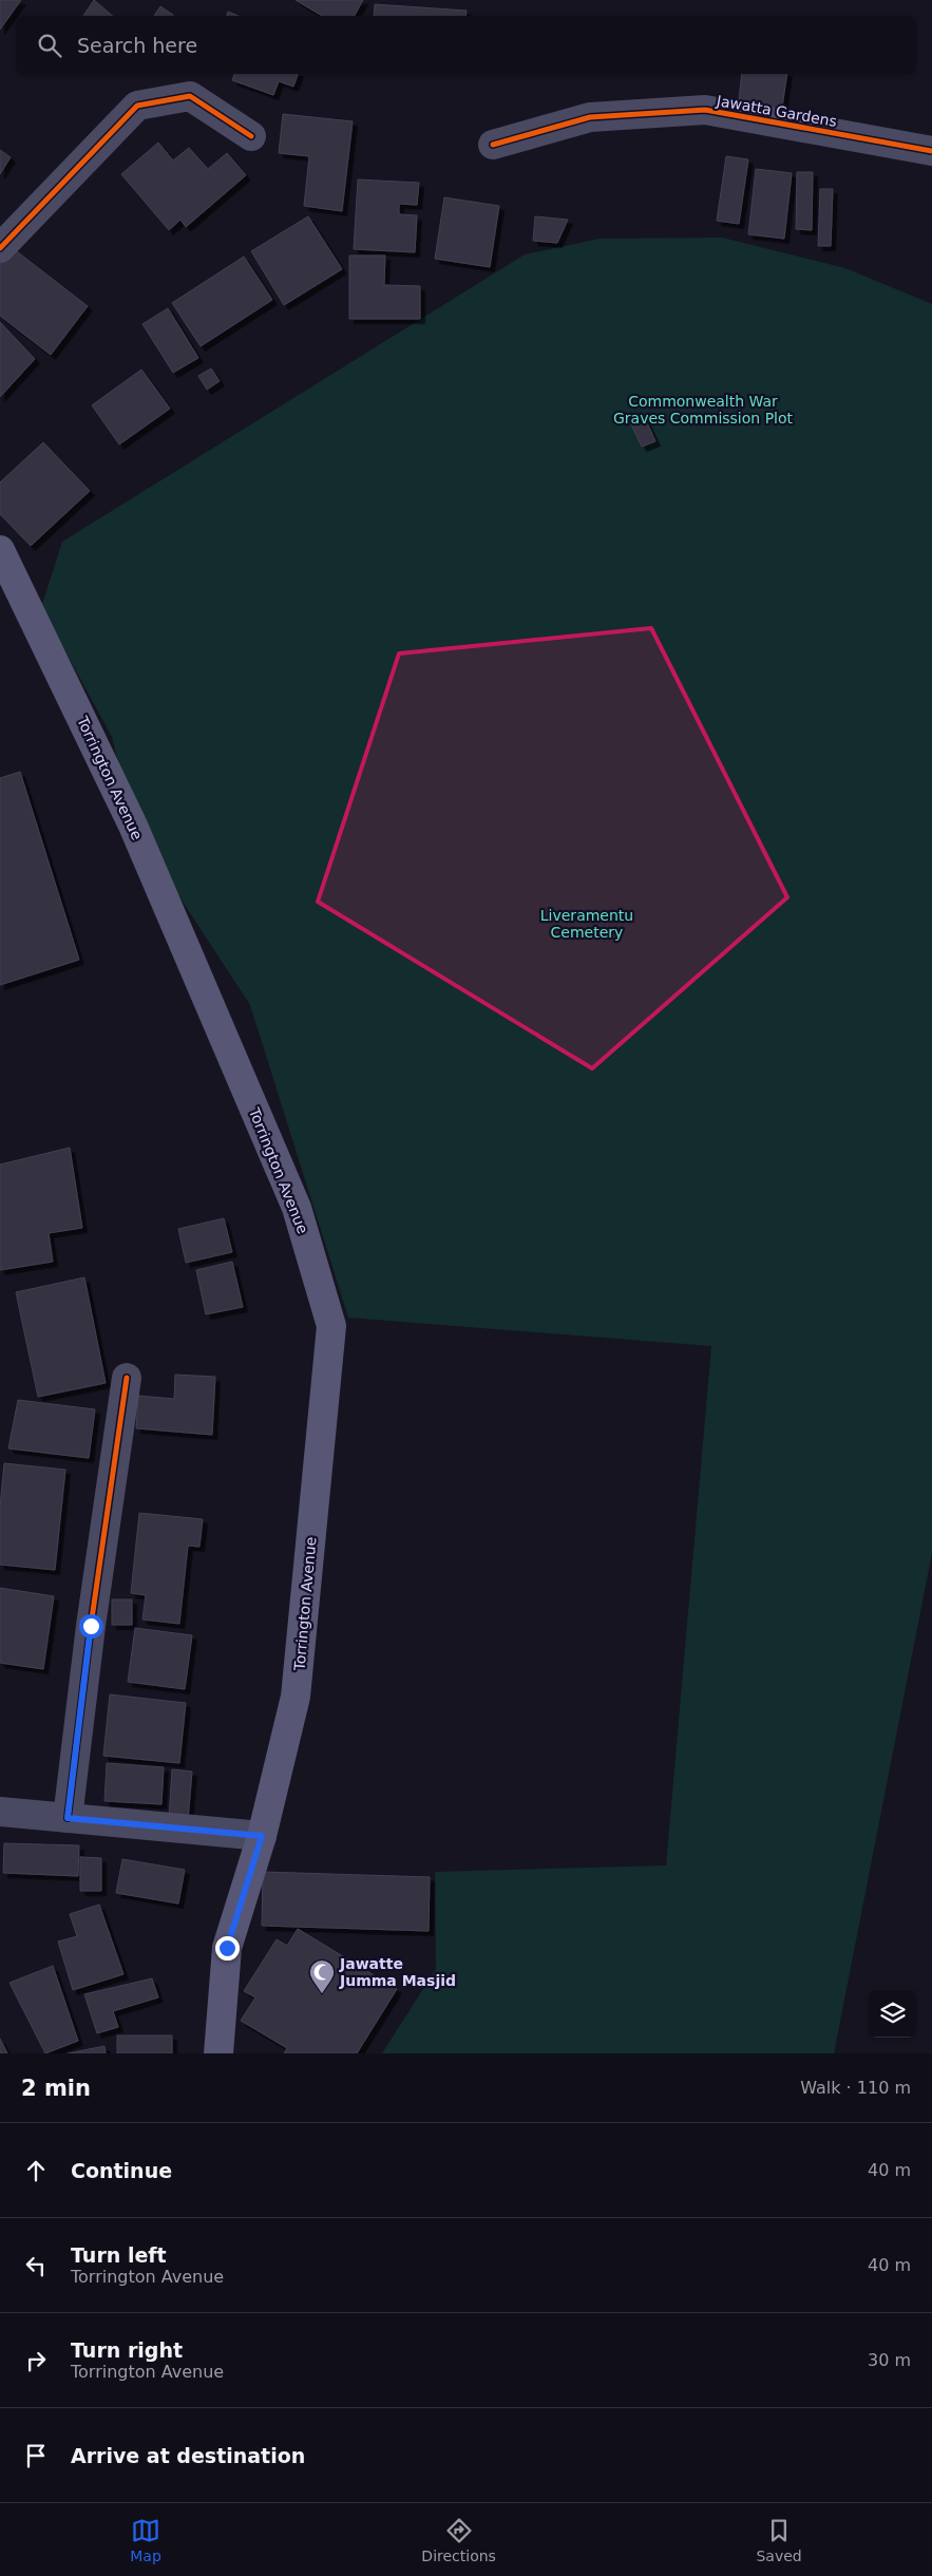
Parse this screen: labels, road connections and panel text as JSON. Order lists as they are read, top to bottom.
{
  "streets": {
    "main road": ["Torrington Avenue"],
    "street": ["Jawatta Gardens"]
  },
  "parks": ["Commonwealth War Graves Commission Plot", "Liveramentu Cemetery"],
  "places": {
    "mosque": ["Jawatte Jumma Masjid"]
  },
  "page": {
    "search": "Search here",
    "heading": ["2 min", "Walk · 110 m"],
    "list": [
      ["Continue", "40 m"],
      ["Turn left", "Torrington Avenue", "40 m"],
      ["Turn right", "Torrington Avenue", "30 m"],
      "Arrive at destination"
    ],
    "nav": ["Map", "Directions", "Saved"]
  }
}
